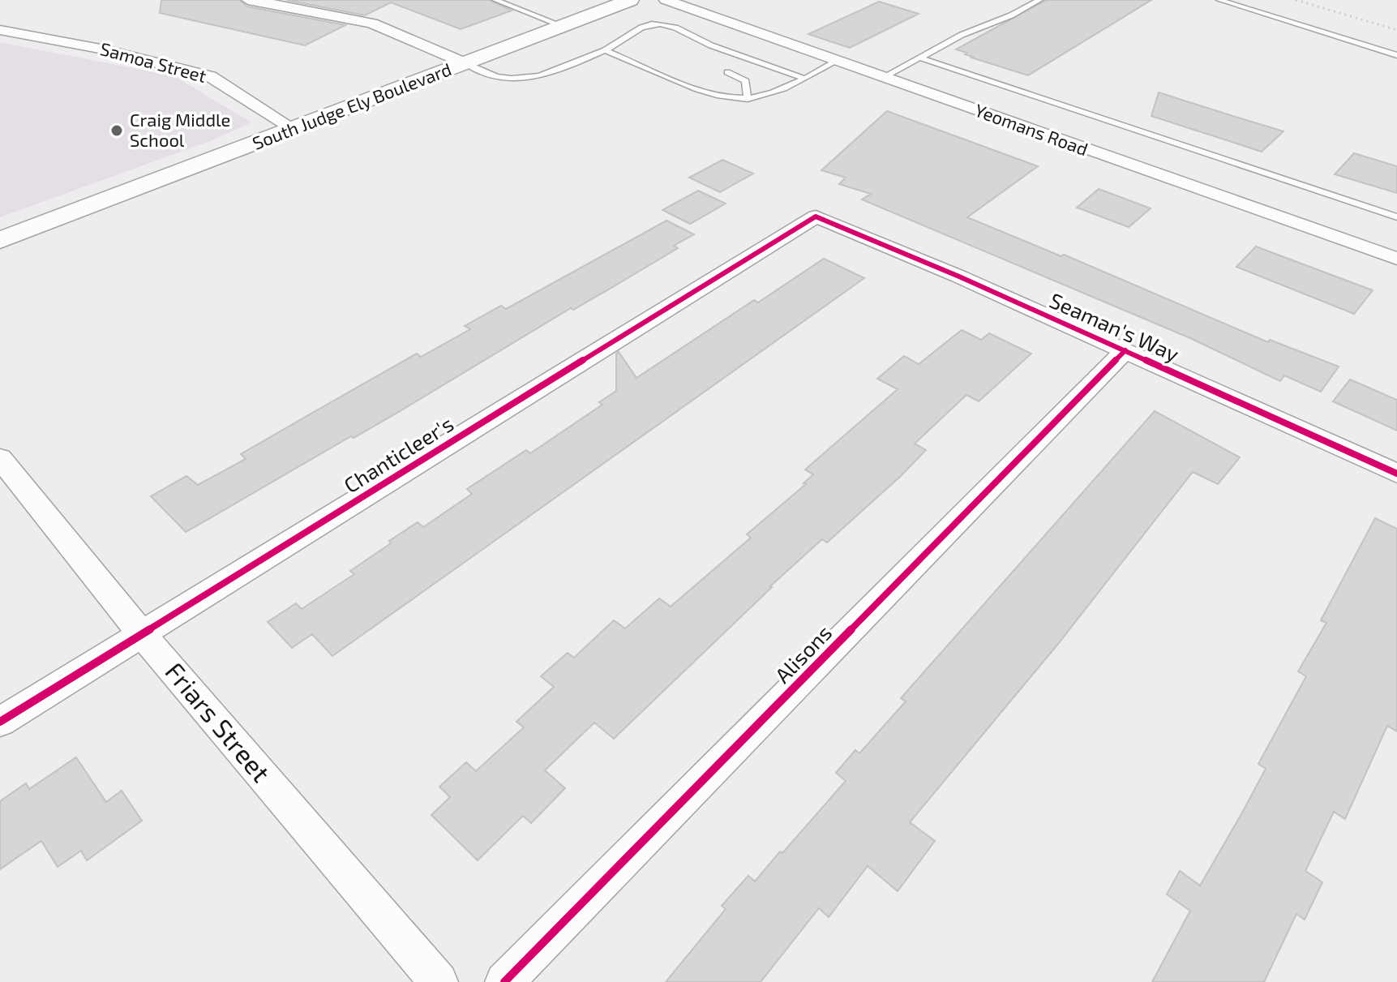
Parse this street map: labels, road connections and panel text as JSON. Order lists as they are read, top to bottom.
{
  "streets": {
    "main road": ["South Judge Ely Boulevard"],
    "street": [
      "Samoa Street",
      "Yeomans Road",
      "Seaman's Way",
      "Chanticleer's",
      "Alisons",
      "Friars Street"
    ]
  },
  "crossings": [
    ["Samoa Street", "South Judge Ely Boulevard"],
    ["Seaman's Way", "Chanticleer's"],
    ["Seaman's Way", "Alisons"],
    ["Chanticleer's", "Friars Street"]
  ],
  "places": ["Craig Middle School"]
}
